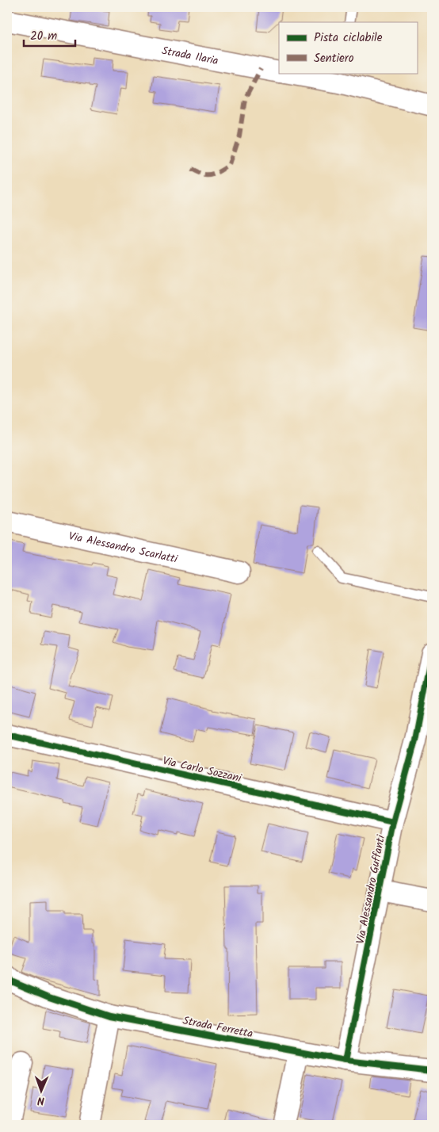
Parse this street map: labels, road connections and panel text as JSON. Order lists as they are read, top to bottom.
{
  "streets": {
    "street": [
      "Strada Ilaria",
      "Via Alessandro Scarlatti",
      "Via Carlo Sozzani",
      "Via Alessandro Guffanti",
      "Strada Ferretta"
    ]
  },
  "crossings": [
    ["Via Carlo Sozzani", "Via Alessandro Guffanti"],
    ["Via Alessandro Guffanti", "Strada Ferretta"]
  ],
  "legend": ["Pista ciclabile", "Sentiero"],
  "scale_bar": "20 m",
  "north": "bottom"
}
